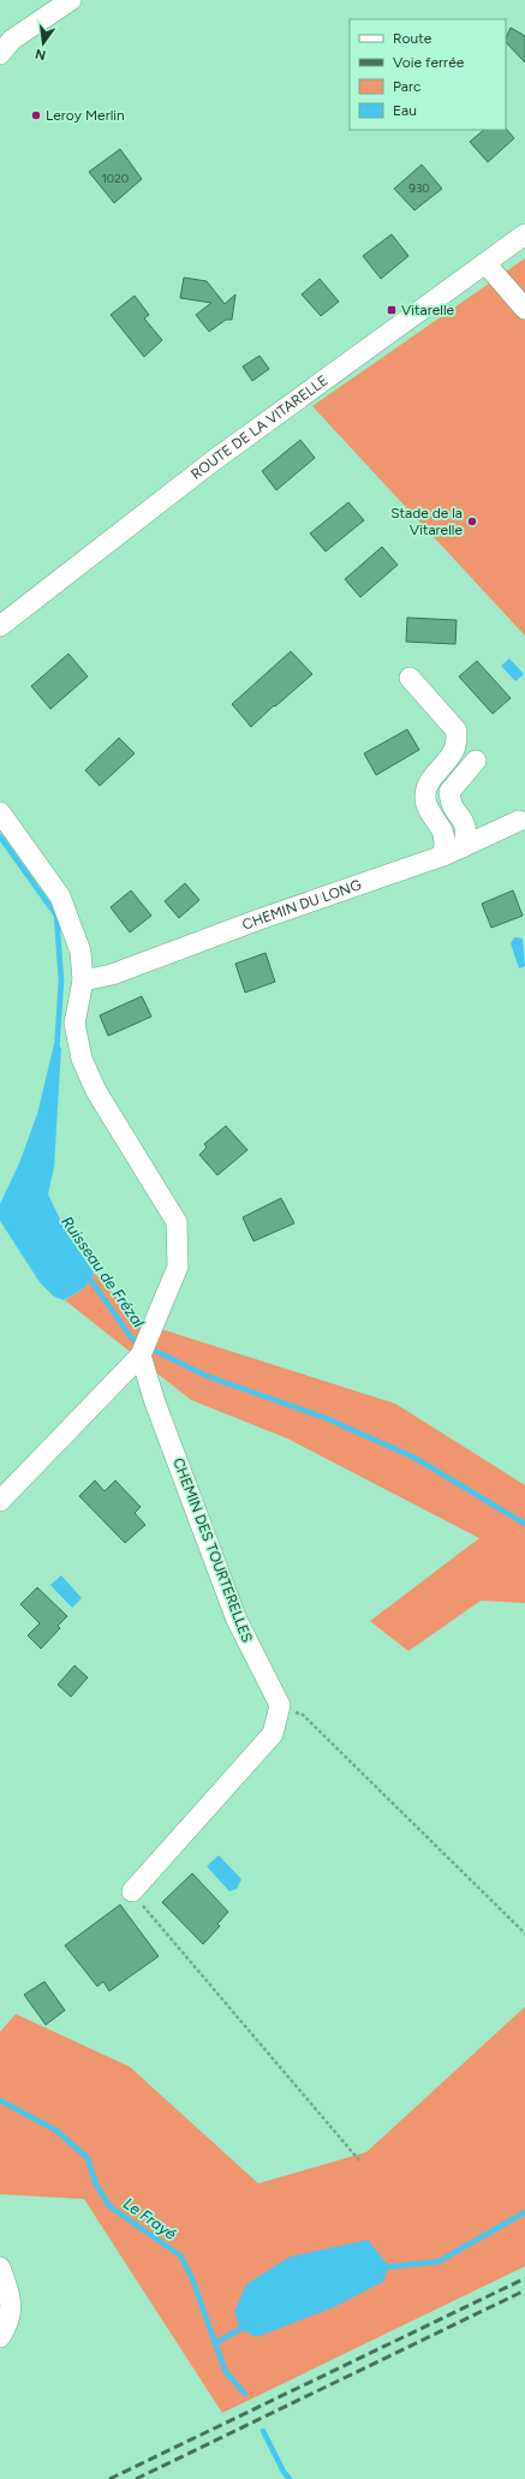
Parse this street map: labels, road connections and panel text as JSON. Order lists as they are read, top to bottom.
{
  "streets": {
    "street": ["ROUTE DE LA VITARELLE", "CHEMIN DU LONG", "CHEMIN DES TOURTERELLES"]
  },
  "water": ["Ruisseau de Frézal", "Le Frayé"],
  "places": {
    "other": ["Leroy Merlin", "Stade de la Vitarelle"],
    "transit": ["Vitarelle"]
  },
  "house_numbers": ["1020", "930"],
  "legend": [
    "Route",
    "Voie ferrée",
    "Parc",
    "Eau"
  ],
  "north": "bottom"
}
